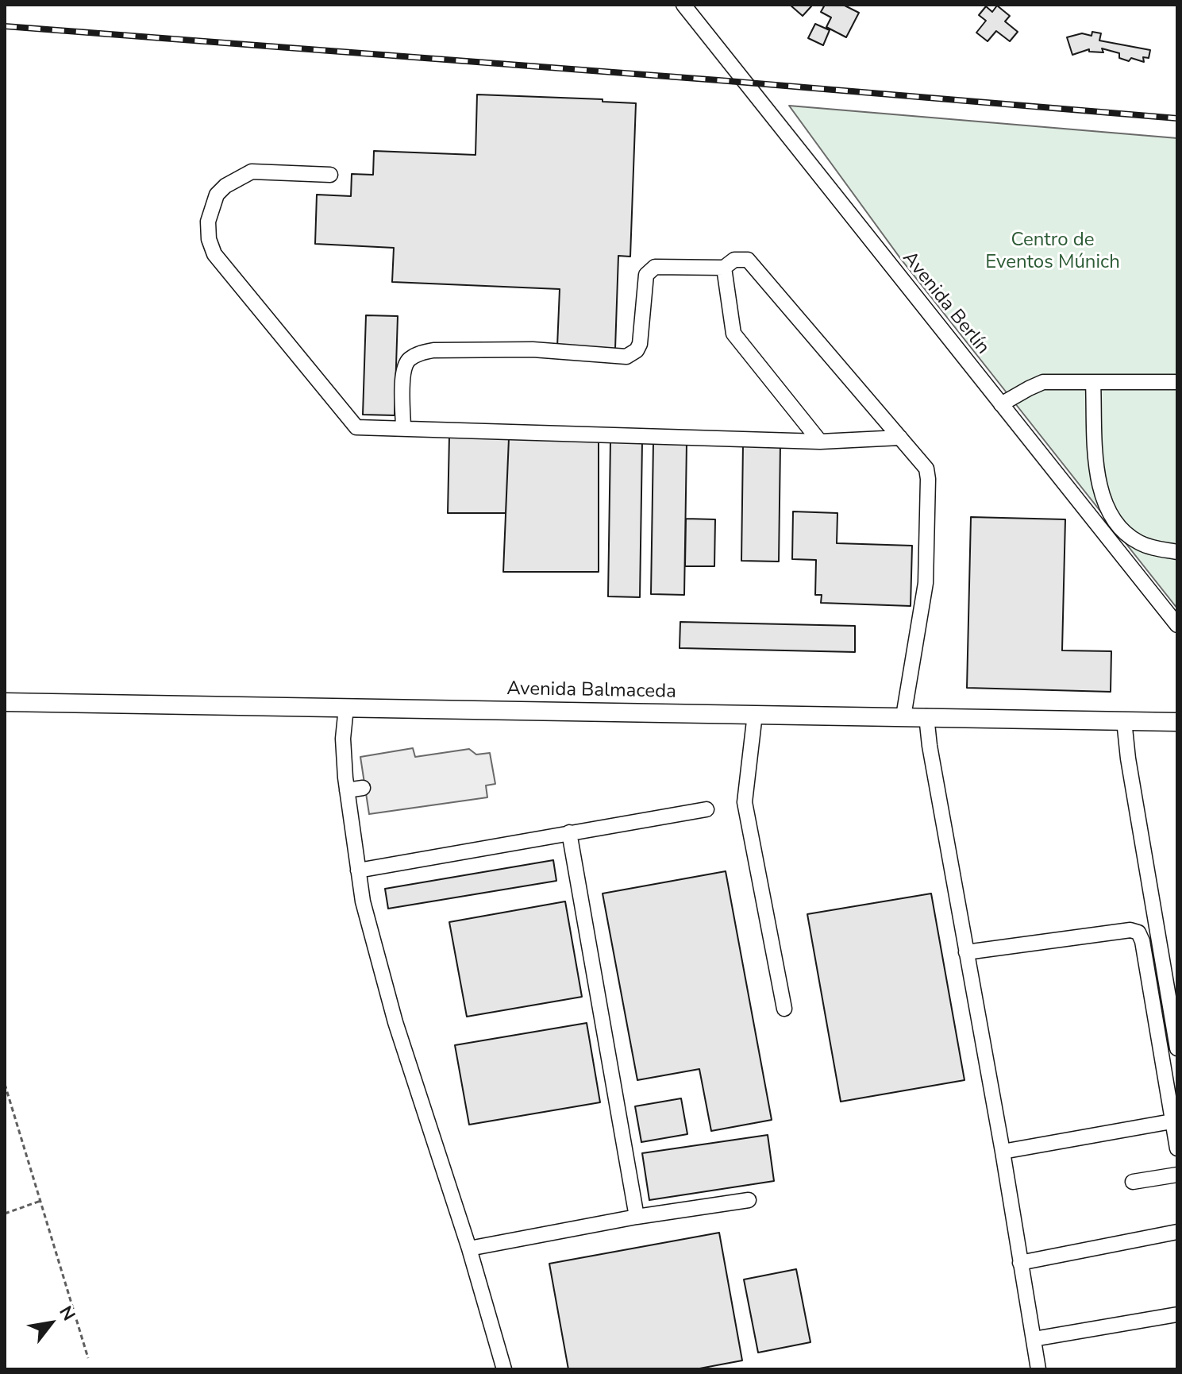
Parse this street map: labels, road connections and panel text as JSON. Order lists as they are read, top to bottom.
{
  "streets": {
    "main road": ["Avenida Balmaceda"],
    "street": ["Avenida Berlín"]
  },
  "parks": ["Centro de Eventos Múnich"],
  "north": "top right"
}
